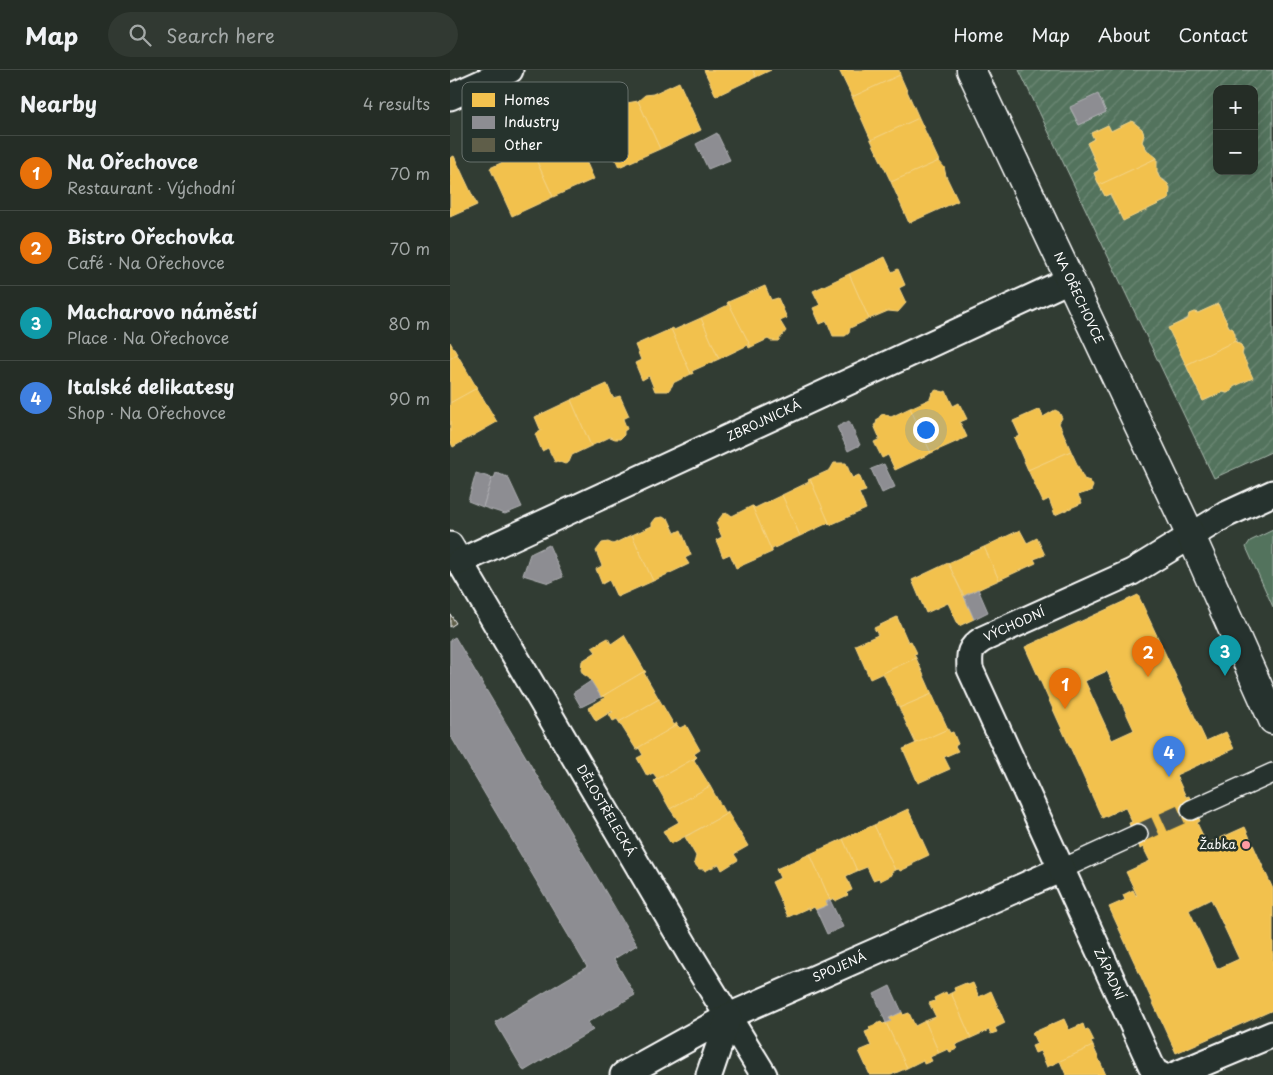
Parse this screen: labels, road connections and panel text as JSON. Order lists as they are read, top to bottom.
{
  "streets": {
    "street": [
      "NA OŘECHOVCE",
      "ZBROJNICKÁ",
      "VÝCHODNÍ",
      "DĚLOSTŘELECKÁ",
      "SPOJENÁ",
      "ZÁPADNÍ"
    ]
  },
  "crossings": [
    ["NA OŘECHOVCE", "ZBROJNICKÁ"],
    ["NA OŘECHOVCE", "VÝCHODNÍ"],
    ["ZBROJNICKÁ", "DĚLOSTŘELECKÁ"],
    ["VÝCHODNÍ", "SPOJENÁ"],
    ["VÝCHODNÍ", "ZÁPADNÍ"],
    ["DĚLOSTŘELECKÁ", "SPOJENÁ"],
    ["SPOJENÁ", "ZÁPADNÍ"]
  ],
  "places": ["Žabka"],
  "legend": ["Homes", "Industry", "Other"],
  "page": {
    "header": "Map",
    "search": "Search here",
    "nav": [
      "Home",
      "Map",
      "About",
      "Contact"
    ],
    "heading": ["Nearby", "4 results"],
    "map_buttons": ["+", "−"],
    "list": [
      {
        "mark": "1",
        "name": "Na Ořechovce",
        "note": "Restaurant · Východní",
        "value": "70 m"
      },
      {
        "mark": "2",
        "name": "Bistro Ořechovka",
        "note": "Café · Na Ořechovce",
        "value": "70 m"
      },
      {
        "mark": "3",
        "name": "Macharovo náměstí",
        "note": "Place · Na Ořechovce",
        "value": "80 m"
      },
      {
        "mark": "4",
        "name": "Italské delikatesy",
        "note": "Shop · Na Ořechovce",
        "value": "90 m"
      }
    ],
    "pins": [
      "3",
      "2",
      "1",
      "4"
    ]
  }
}
